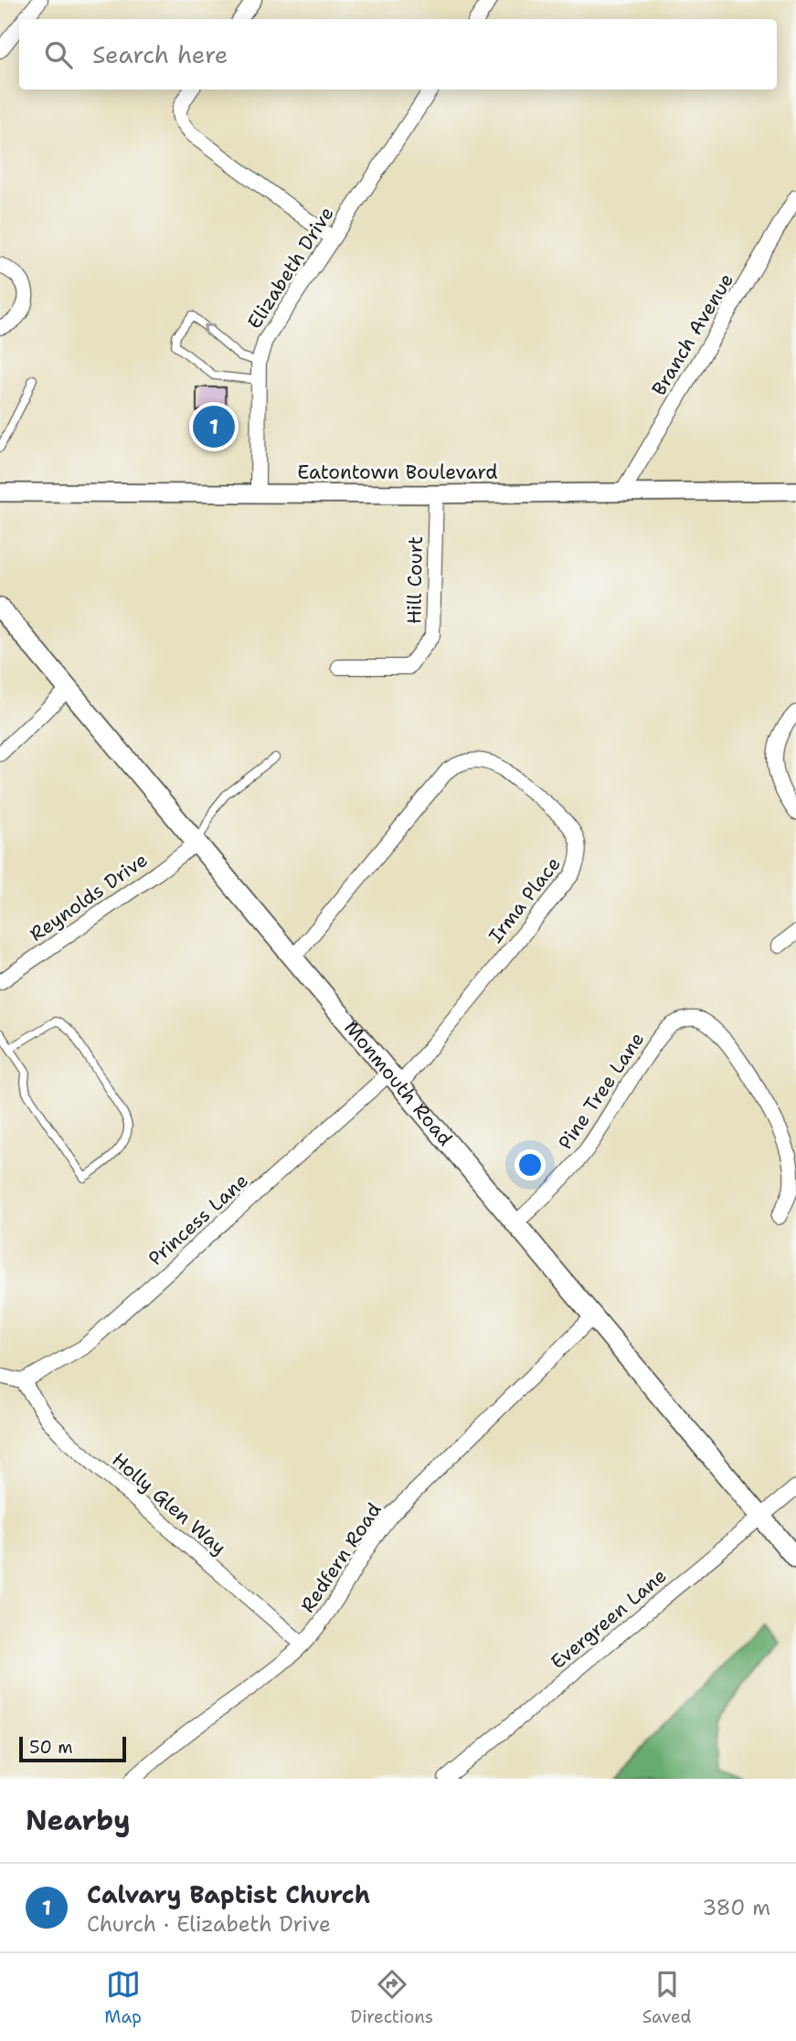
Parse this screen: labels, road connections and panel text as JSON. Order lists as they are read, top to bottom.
{
  "streets": {
    "main road": ["Monmouth Road"],
    "street": [
      "Elizabeth Drive",
      "Branch Avenue",
      "Eatontown Boulevard",
      "Hill Court",
      "Reynolds Drive",
      "Irma Place",
      "Pine Tree Lane",
      "Princess Lane",
      "Holly Glen Way",
      "Redfern Road",
      "Evergreen Lane"
    ]
  },
  "crossings": [
    ["Elizabeth Drive", "Eatontown Boulevard"],
    ["Branch Avenue", "Eatontown Boulevard"],
    ["Eatontown Boulevard", "Hill Court"],
    ["Reynolds Drive", "Monmouth Road"],
    ["Irma Place", "Monmouth Road"],
    ["Irma Place", "Princess Lane"],
    ["Monmouth Road", "Pine Tree Lane"],
    ["Monmouth Road", "Princess Lane"],
    ["Monmouth Road", "Redfern Road"],
    ["Monmouth Road", "Evergreen Lane"],
    ["Princess Lane", "Holly Glen Way"],
    ["Holly Glen Way", "Redfern Road"]
  ],
  "scale_bar": "50 m",
  "page": {
    "search": "Search here",
    "pins": "1",
    "scale": "50 m",
    "heading": "Nearby",
    "list": [
      {
        "mark": "1",
        "name": "Calvary Baptist Church",
        "note": "Church · Elizabeth Drive",
        "value": "380 m"
      }
    ],
    "nav": ["Map", "Directions", "Saved"]
  }
}
